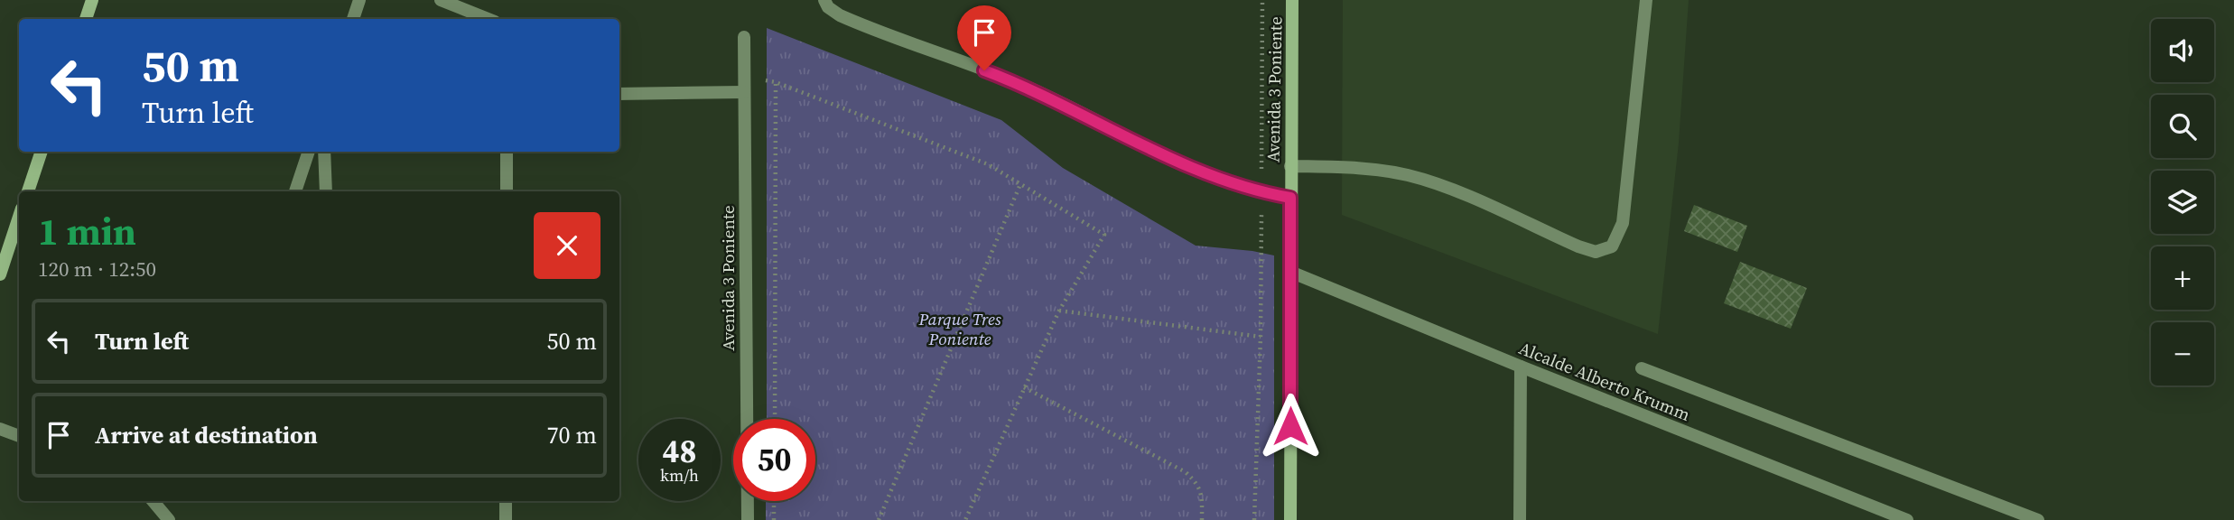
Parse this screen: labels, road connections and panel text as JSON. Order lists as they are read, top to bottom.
{
  "streets": {
    "main road": ["Avenida 3 Poniente"],
    "street": ["Alcalde Alberto Krumm"]
  },
  "crossings": [
    ["Avenida 3 Poniente", "Alcalde Alberto Krumm"]
  ],
  "parks": ["Parque Tres Poniente"],
  "page": {
    "map_buttons": ["+", "−"],
    "turn": ["50 m", "Turn left"],
    "heading": ["1 min", "120 m · 12:50"],
    "list": [
      {
        "name": "Turn left",
        "value": "50 m"
      },
      {
        "name": "Arrive at destination",
        "value": "70 m"
      }
    ],
    "speed": "48 km/h",
    "limit": "50"
  }
}
